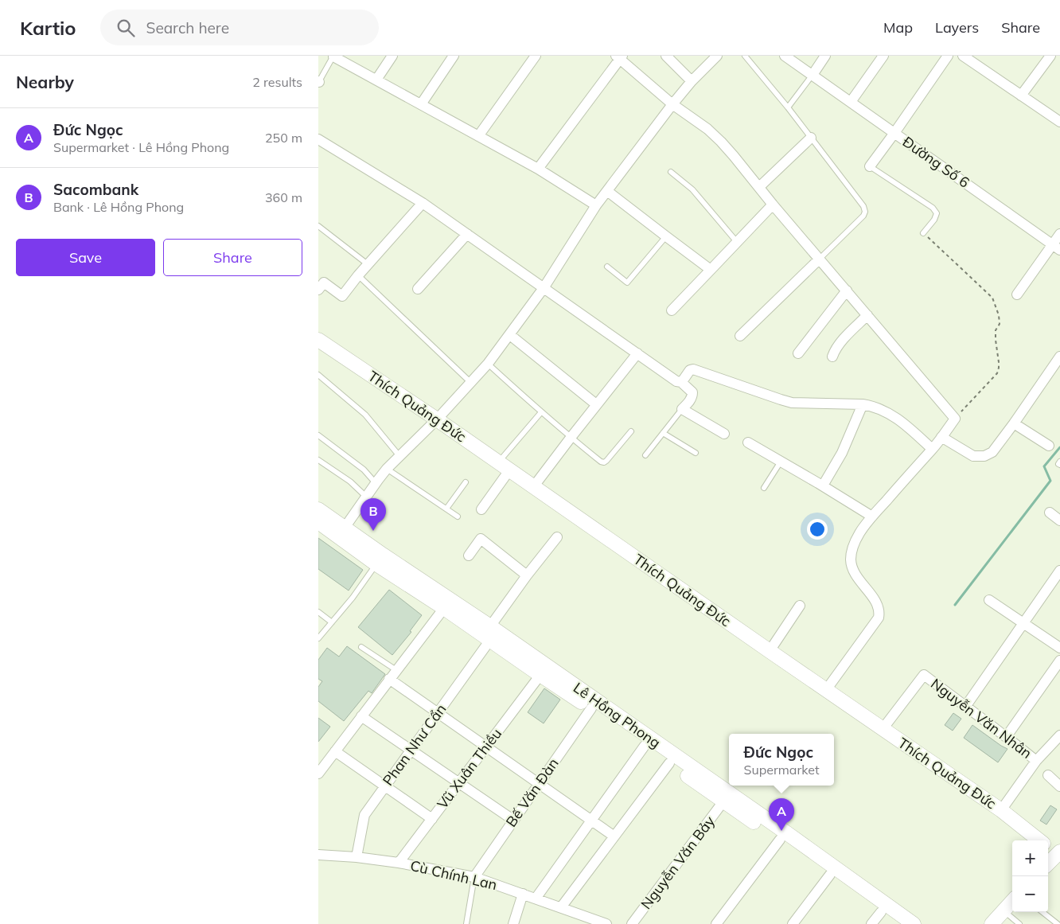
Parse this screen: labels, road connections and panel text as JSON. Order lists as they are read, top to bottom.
{
  "streets": {
    "main road": ["Thích Quảng Đức", "Lê Hồng Phong"],
    "street": [
      "Đường Số 6",
      "Nguyễn Văn Nhân",
      "Phan Như Cẩn",
      "Vũ Xuân Thiều",
      "Bế Văn Đàn",
      "Nguyễn Văn Bảy",
      "Cù Chính Lan"
    ]
  },
  "crossings": [
    ["Thích Quảng Đức", "Nguyễn Văn Nhân"],
    ["Lê Hồng Phong", "Phan Như Cẩn"],
    ["Lê Hồng Phong", "Vũ Xuân Thiều"],
    ["Lê Hồng Phong", "Bế Văn Đàn"],
    ["Lê Hồng Phong", "Nguyễn Văn Bảy"],
    ["Phan Như Cẩn", "Cù Chính Lan"],
    ["Vũ Xuân Thiều", "Cù Chính Lan"],
    ["Bế Văn Đàn", "Cù Chính Lan"]
  ],
  "page": {
    "header": "Kartio",
    "search": "Search here",
    "nav": ["Map", "Layers", "Share"],
    "heading": ["Nearby", "2 results"],
    "list": [
      {
        "mark": "A",
        "name": "Đức Ngọc",
        "note": "Supermarket · Lê Hồng Phong",
        "value": "250 m"
      },
      {
        "mark": "B",
        "name": "Sacombank",
        "note": "Bank · Lê Hồng Phong",
        "value": "360 m"
      }
    ],
    "buttons": ["Save", "Share"],
    "pins": ["B", "A"],
    "popup": ["Đức Ngọc", "Supermarket"],
    "map_buttons": ["+", "−"]
  }
}
